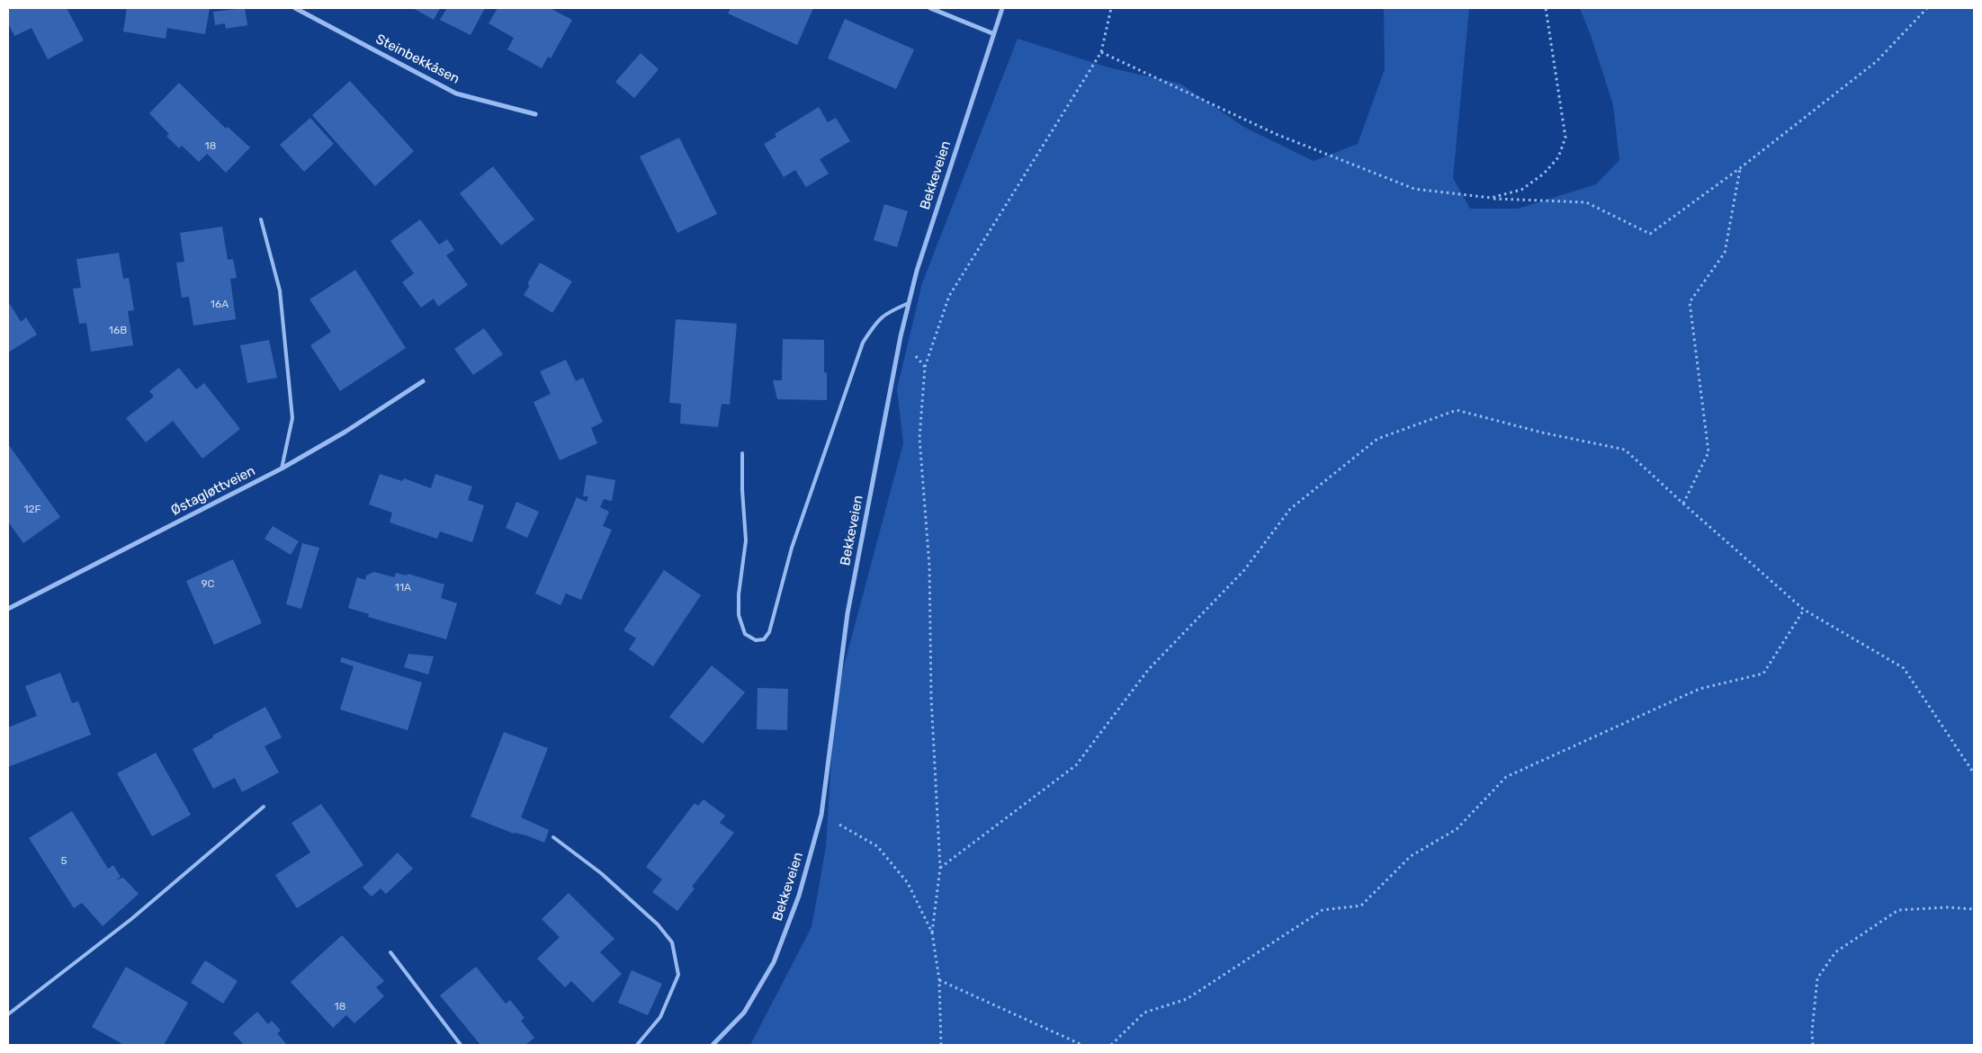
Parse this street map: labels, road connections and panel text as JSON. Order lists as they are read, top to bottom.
{
  "streets": {
    "street": ["Steinbekkåsen", "Bekkeveien", "Østagløttveien"]
  },
  "house_numbers": [
    "18",
    "16A",
    "16B",
    "12F",
    "9C",
    "11A",
    "5",
    "18"
  ]
}
